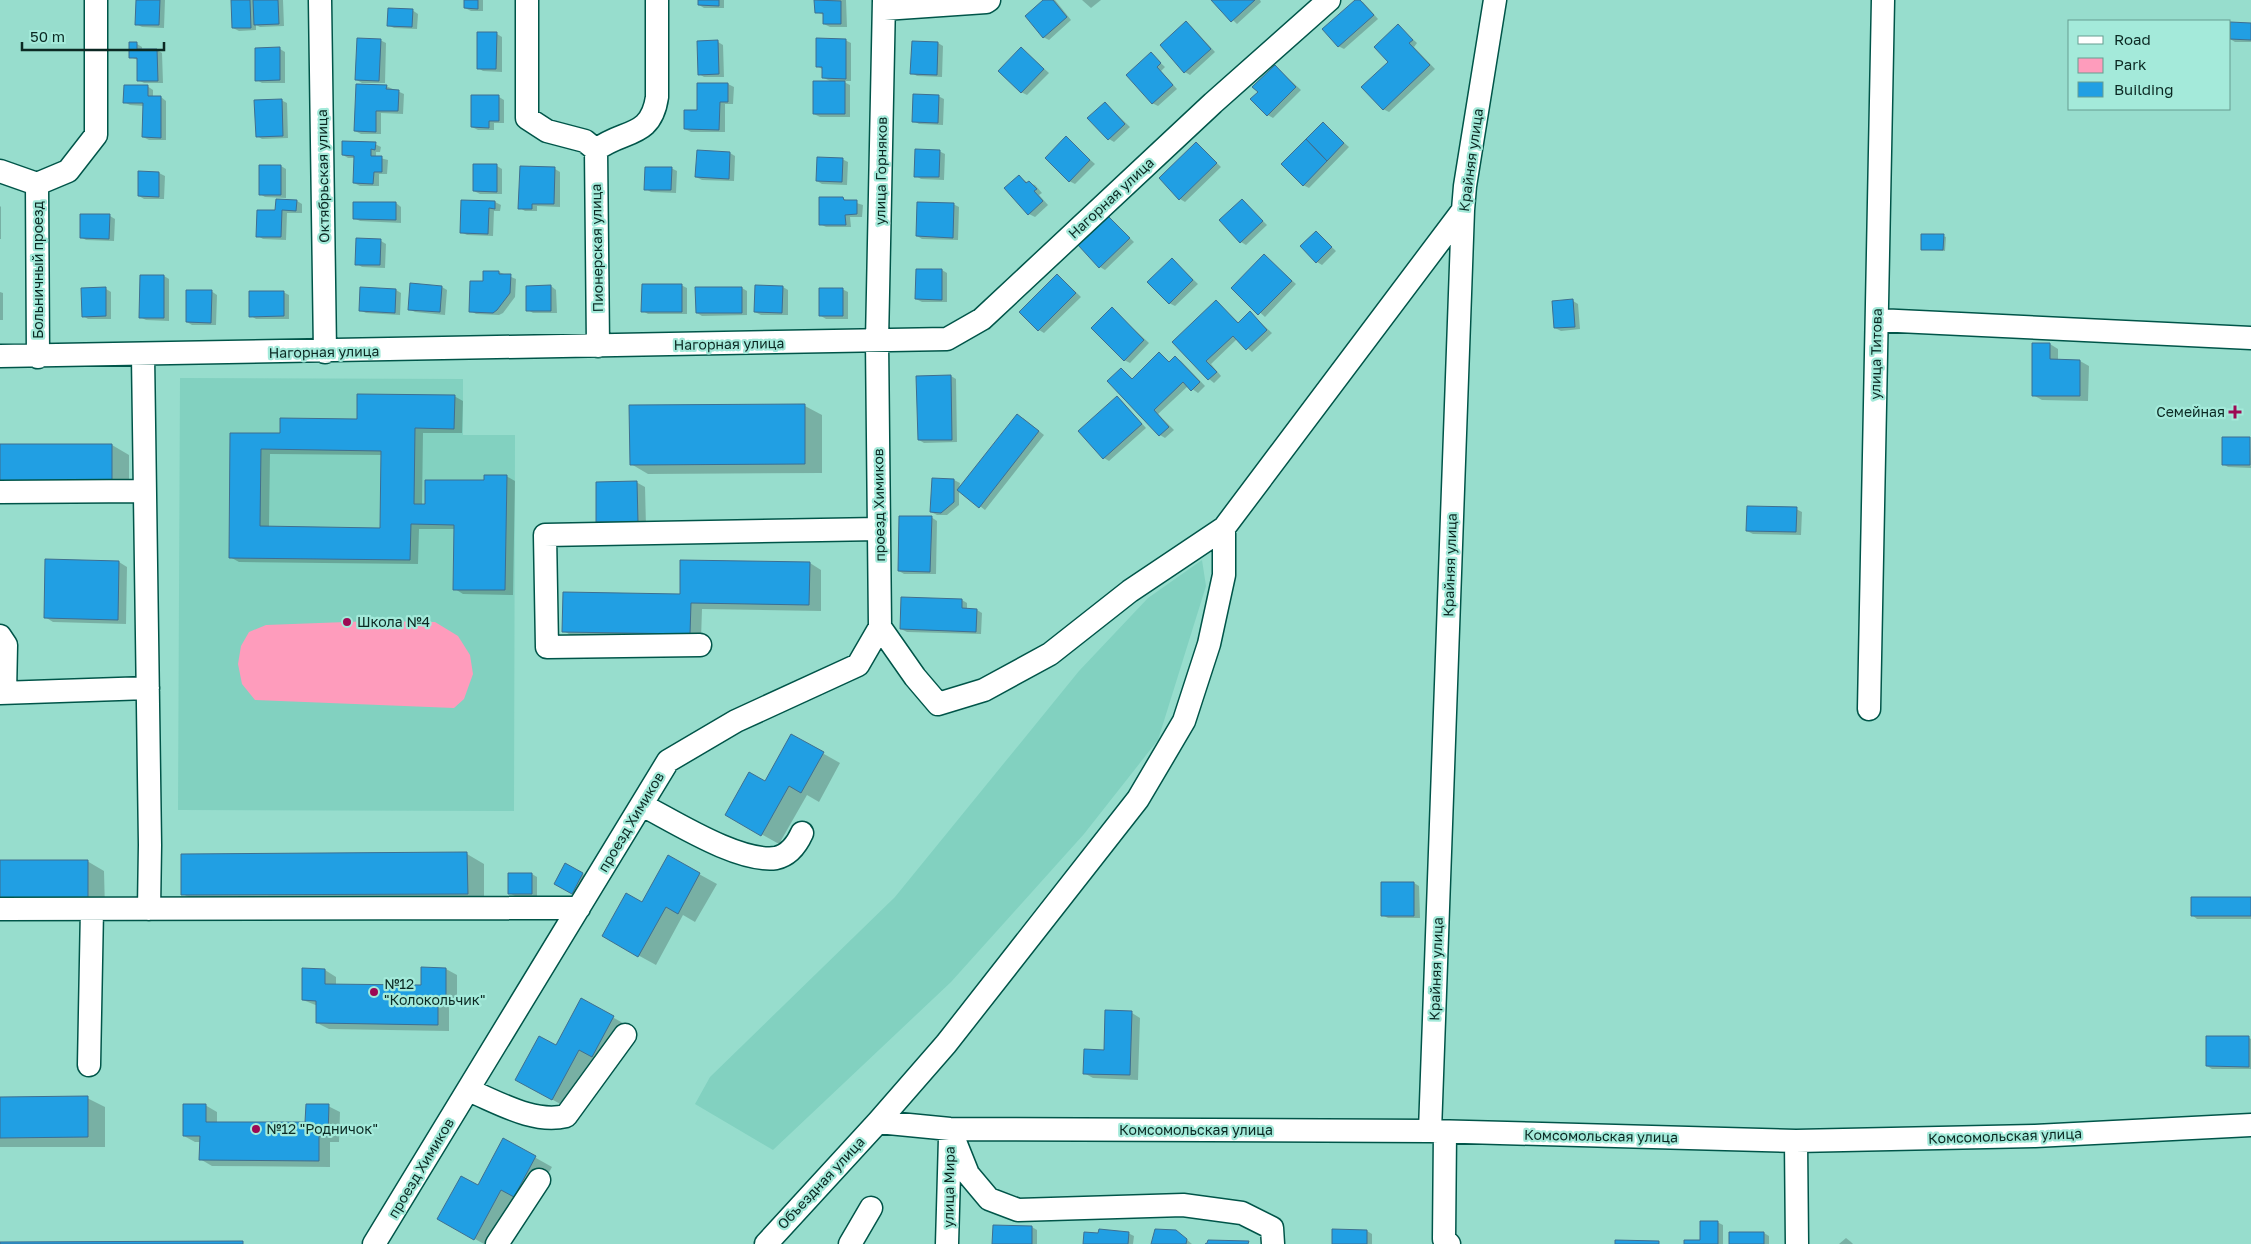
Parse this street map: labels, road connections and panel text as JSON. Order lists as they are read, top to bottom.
{
  "streets": {
    "street": [
      "Крайняя улица",
      "улица Горняков",
      "Октябрьская улица",
      "Нагорная улица",
      "Пионерская улица",
      "Больничный проезд",
      "улица Титова",
      "проезд Химиков",
      "Комсомольская улица",
      "Объездная улица",
      "улица Мира"
    ]
  },
  "crossings": [
    ["Крайняя улица", "Комсомольская улица"],
    ["улица Горняков", "Нагорная улица"],
    ["улица Горняков", "проезд Химиков"],
    ["Октябрьская улица", "Нагорная улица"],
    ["Нагорная улица", "Пионерская улица"],
    ["Нагорная улица", "Больничный проезд"],
    ["Нагорная улица", "проезд Химиков"],
    ["Комсомольская улица", "Объездная улица"],
    ["Комсомольская улица", "улица Мира"]
  ],
  "places": {
    "health": ["Семейная"],
    "other": ["Школа №4", "№12 \"Колокольчик\"", "№12 \"Родничок\""]
  },
  "legend": ["Road", "Park", "Building"],
  "scale_bar": "50 m"
}
